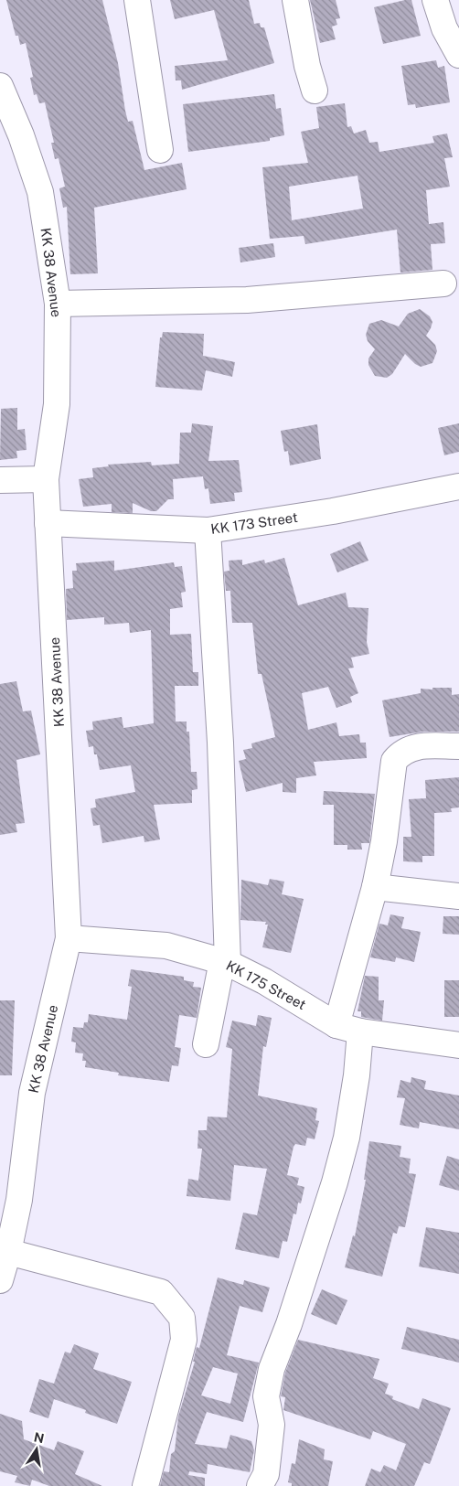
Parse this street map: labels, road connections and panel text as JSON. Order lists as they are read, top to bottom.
{
  "streets": {
    "street": ["KK 38 Avenue", "KK 173 Street", "KK 175 Street"]
  },
  "crossings": [
    ["KK 38 Avenue", "KK 173 Street"],
    ["KK 38 Avenue", "KK 175 Street"]
  ],
  "north": "top"
}
